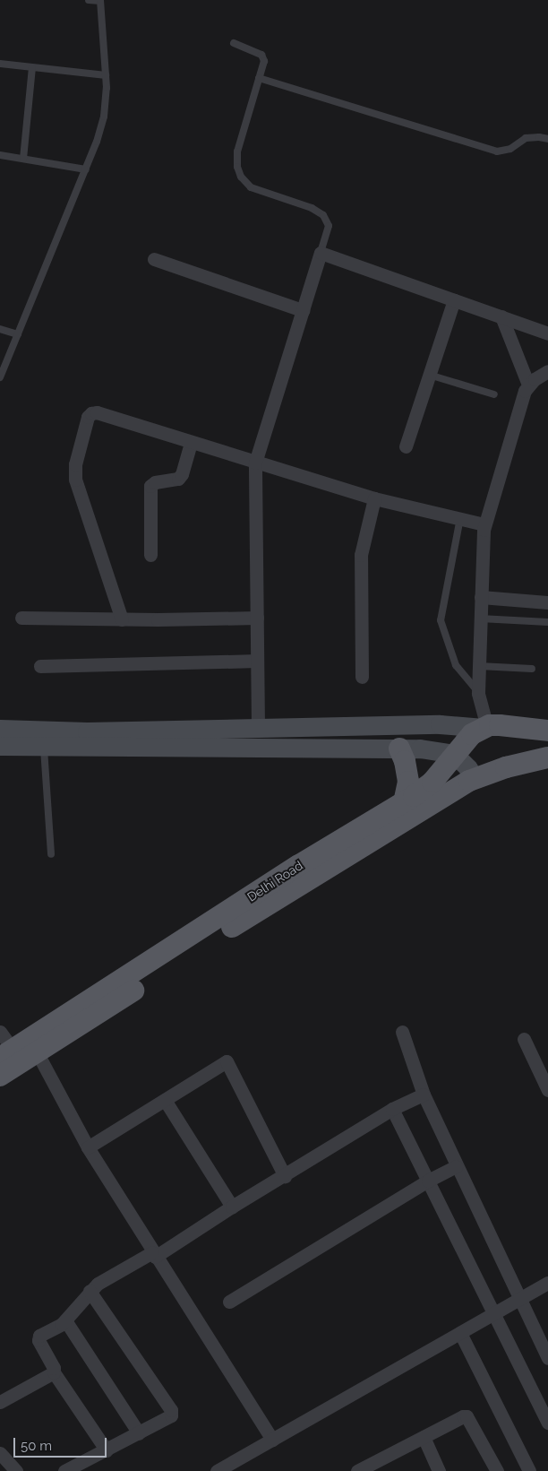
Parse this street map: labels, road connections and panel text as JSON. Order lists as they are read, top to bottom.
{
  "streets": {
    "main road": ["Delhi Road"]
  },
  "scale_bar": "50 m"
}
